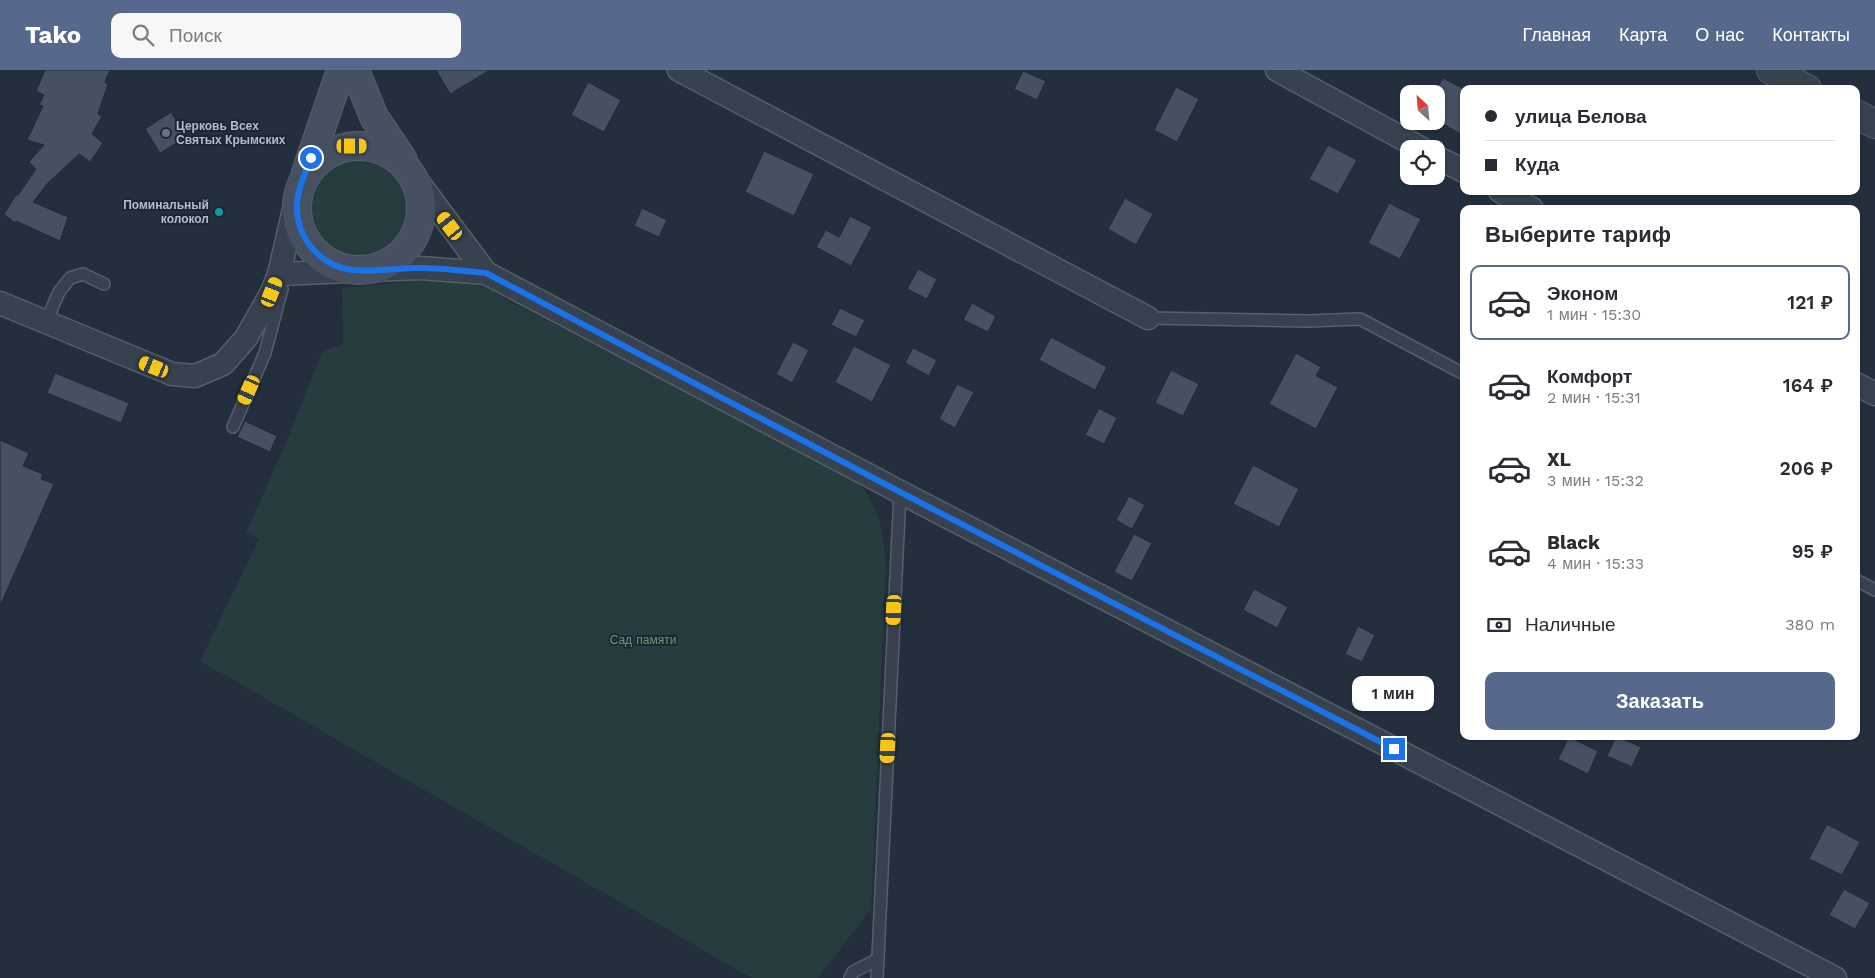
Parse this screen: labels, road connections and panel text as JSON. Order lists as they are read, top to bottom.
{
  "parks": ["Сад памяти"],
  "places": ["Церковь Всех Святых Крымских", "Поминальный колокол"],
  "north": "top left",
  "page": {
    "header": "Tako",
    "search": "Поиск",
    "nav": [
      "Главная",
      "Карта",
      "О нас",
      "Контакты"
    ],
    "banner": ["улица Белова", "Куда"],
    "heading": "Выберите тариф",
    "list": [
      {
        "name": "Эконом",
        "note": "1 мин · 15:30",
        "value": "121 ₽"
      },
      {
        "name": "Комфорт",
        "note": "2 мин · 15:31",
        "value": "164 ₽"
      },
      {
        "name": "XL",
        "note": "3 мин · 15:32",
        "value": "206 ₽"
      },
      {
        "name": "Black",
        "note": "4 мин · 15:33",
        "value": "95 ₽"
      }
    ],
    "pay": ["Наличные", "380 m"],
    "buttons": "Заказать",
    "bubble": "1 мин"
  }
}
